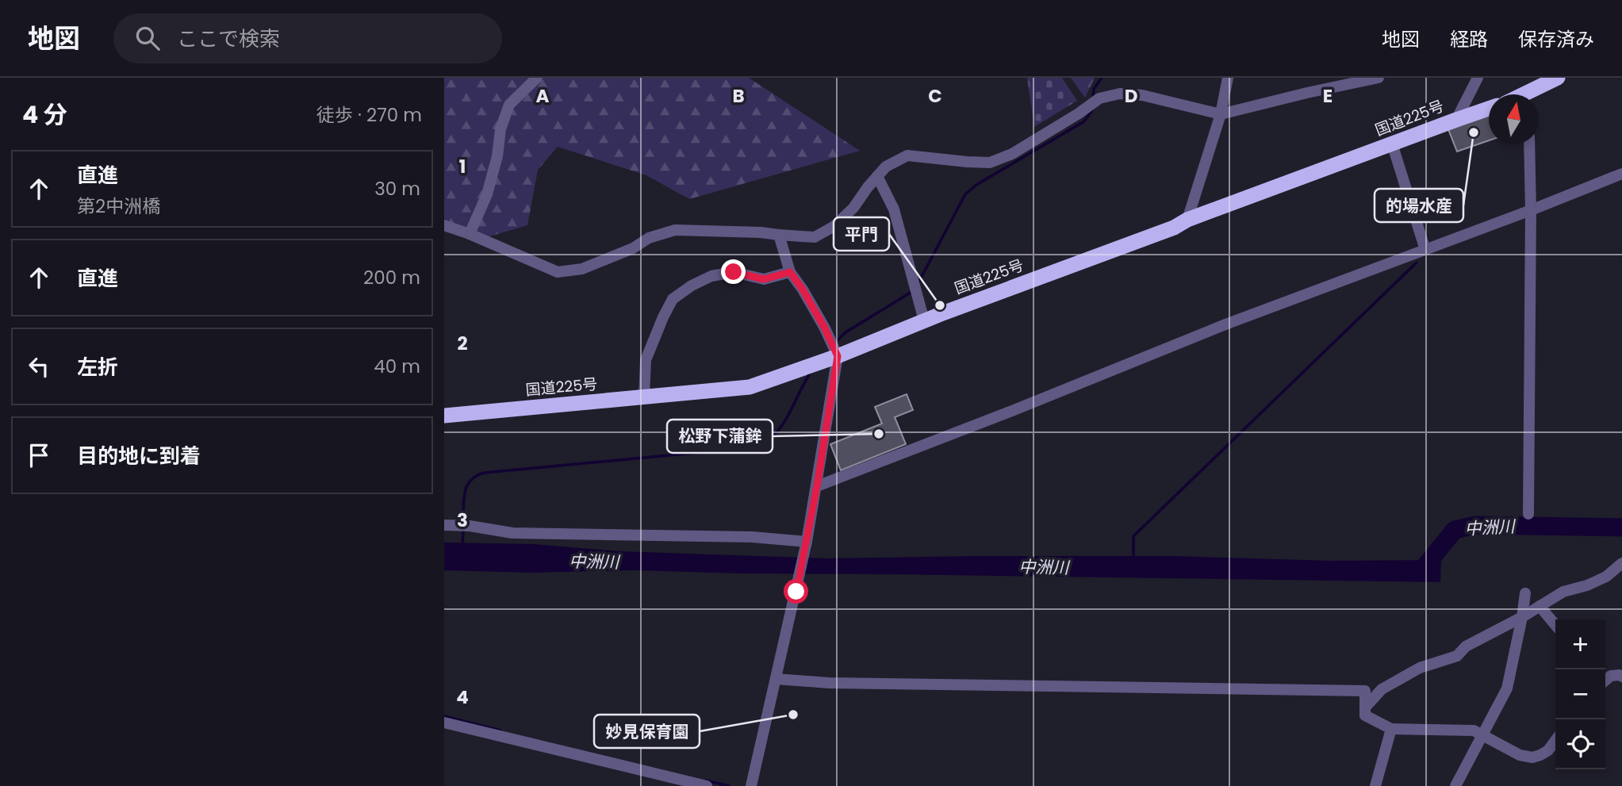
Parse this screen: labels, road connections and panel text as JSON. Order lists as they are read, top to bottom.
{
  "streets": {
    "highway": ["国道225号"]
  },
  "water": ["中洲川"],
  "places": [
    "的場水産",
    "平門",
    "松野下蒲鉾",
    "妙見保育園"
  ],
  "north": "top",
  "page": {
    "header": "地図",
    "search": "ここで検索",
    "nav": ["地図", "経路", "保存済み"],
    "heading": ["4 分", "徒歩 · 270 m"],
    "list": [
      ["直進", "第2中洲橋", "30 m"],
      ["直進", "200 m"],
      ["左折", "40 m"],
      "目的地に到着"
    ],
    "map_buttons": ["+", "−"]
  },
  "grid": {
    "columns": [
      "A",
      "B",
      "C",
      "D",
      "E"
    ],
    "rows": [
      "1",
      "2",
      "3",
      "4"
    ]
  }
}
